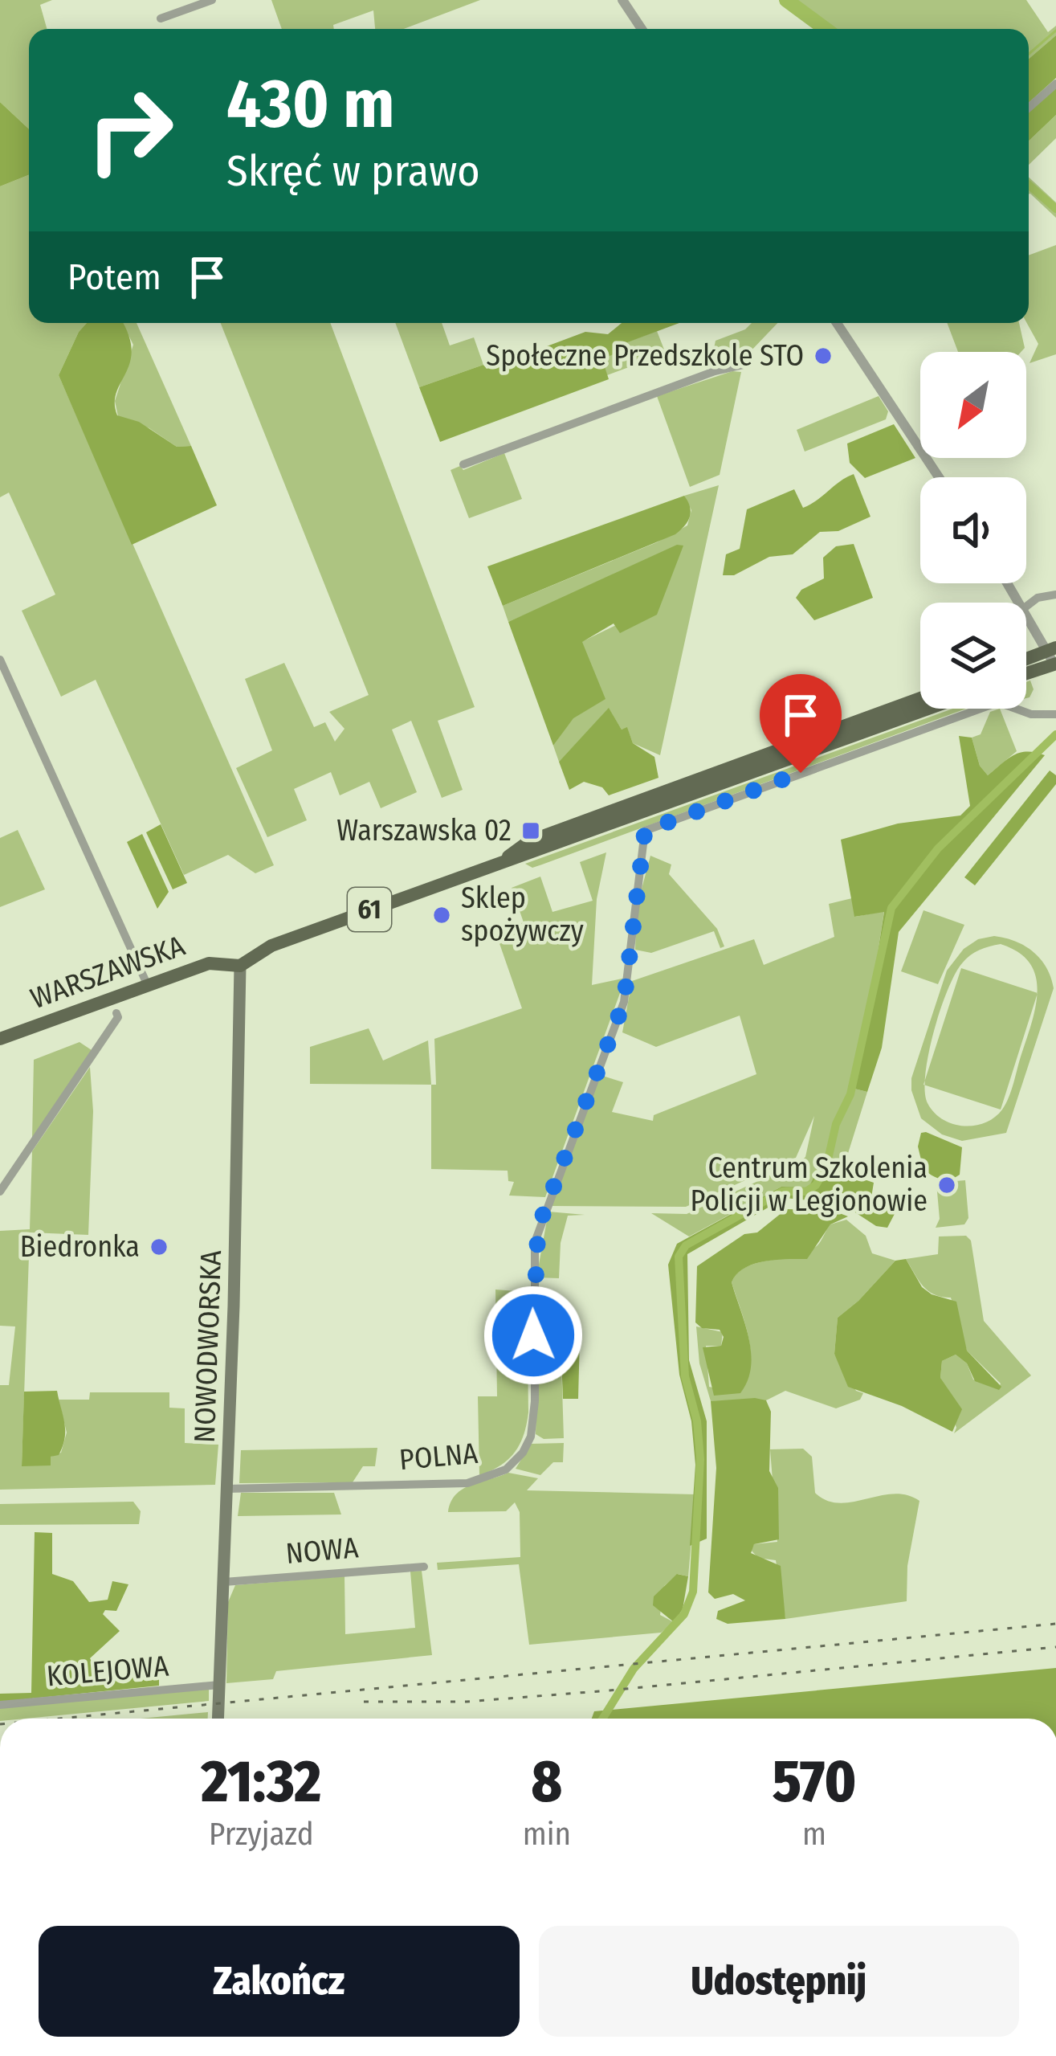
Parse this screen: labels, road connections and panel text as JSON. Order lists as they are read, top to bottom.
{
  "streets": {
    "main road": ["61", "WARSZAWSKA", "NOWODWORSKA"],
    "street": ["POLNA", "NOWA", "KOLEJOWA"]
  },
  "crossings": [
    ["WARSZAWSKA", "NOWODWORSKA"],
    ["NOWODWORSKA", "POLNA"],
    ["NOWODWORSKA", "NOWA"],
    ["NOWODWORSKA", "KOLEJOWA"]
  ],
  "places": {
    "other": [
      "Społeczne Przedszkole STO",
      "Sklep spożywczy",
      "Centrum Szkolenia Policji w Legionowie",
      "Biedronka"
    ],
    "transit": ["Warszawska 02"]
  },
  "north": "bottom left",
  "page": {
    "turn": ["430 m", "Skręć w prawo"],
    "then": "Potem",
    "eta": [
      "21:32",
      "Przyjazd",
      "8",
      "min",
      "570",
      "m"
    ],
    "buttons": ["Zakończ", "Udostępnij"]
  }
}
